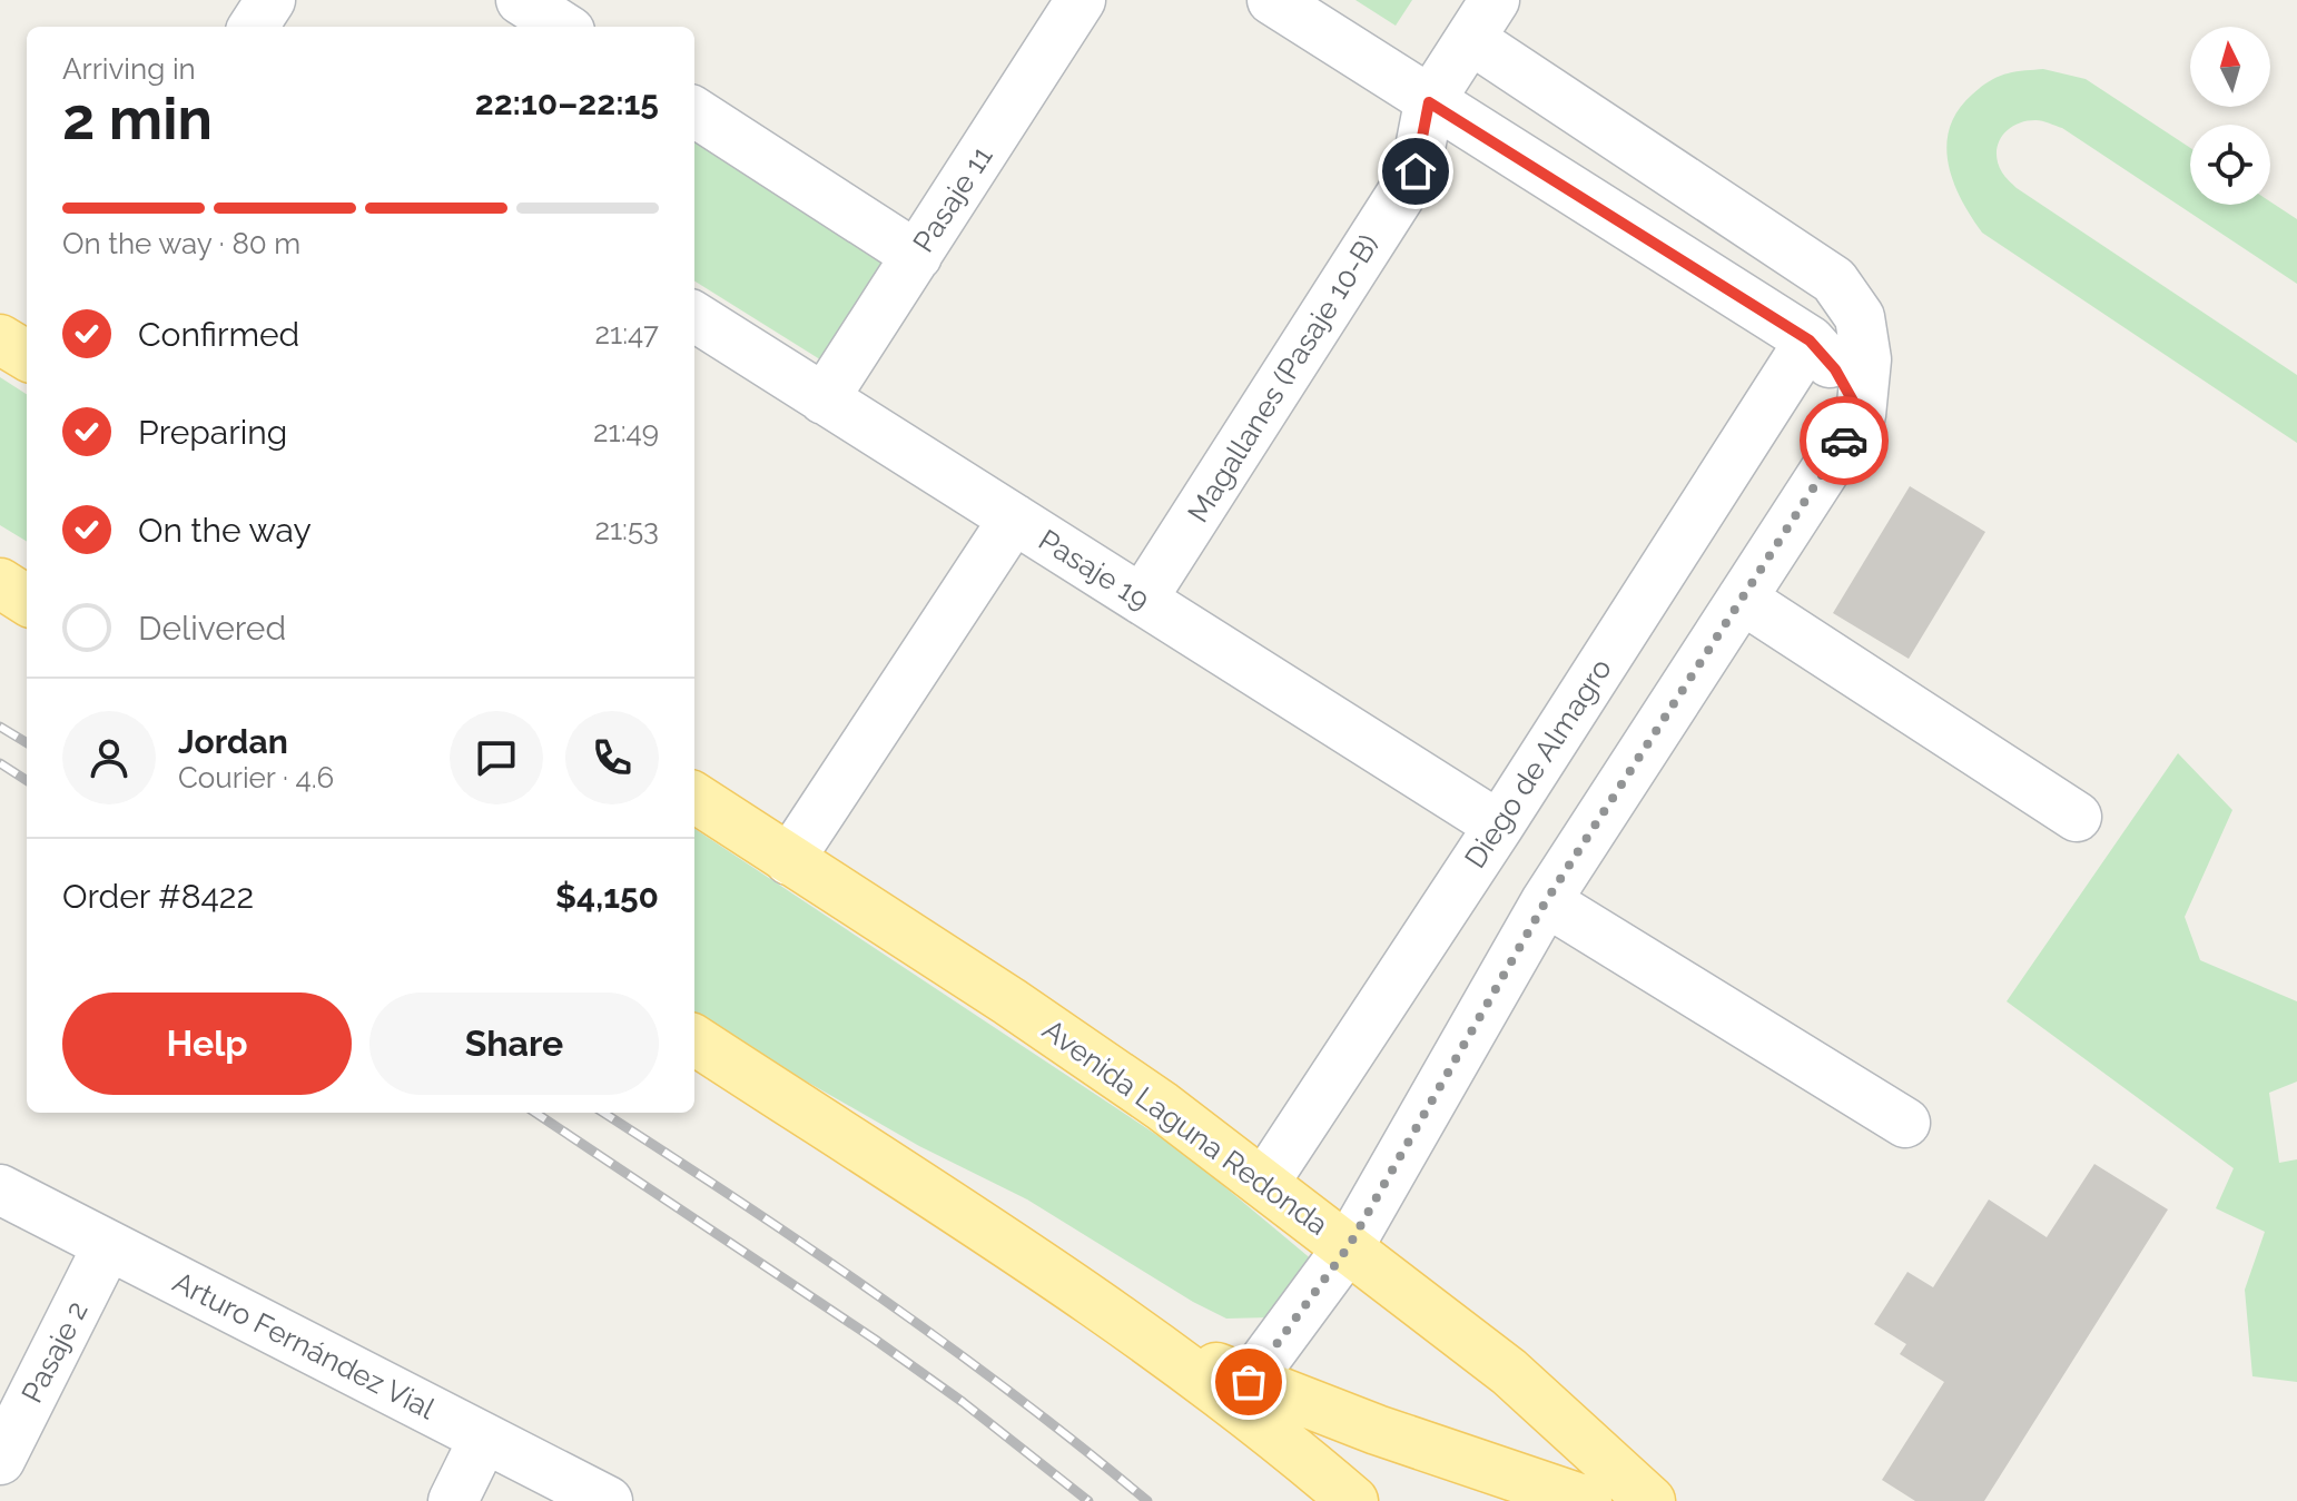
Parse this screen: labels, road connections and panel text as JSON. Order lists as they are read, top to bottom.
{
  "streets": {
    "main road": ["Avenida Laguna Redonda"],
    "street": [
      "Pasaje 11",
      "Magallanes (Pasaje 10-B)",
      "Pasaje 19",
      "Diego de Almagro",
      "Arturo Fernández Vial",
      "Pasaje 2"
    ]
  },
  "crossings": [
    ["Pasaje 11", "Pasaje 19"],
    ["Magallanes (Pasaje 10-B)", "Pasaje 19"],
    ["Pasaje 19", "Diego de Almagro"],
    ["Diego de Almagro", "Avenida Laguna Redonda"],
    ["Arturo Fernández Vial", "Pasaje 2"]
  ],
  "north": "top",
  "page": {
    "heading": ["2 min", "Arriving in", "22:10–22:15"],
    "panel": [
      "Jordan",
      "Courier · 4.6",
      "Order #8422",
      "$4,150"
    ],
    "bar": "On the way · 80 m",
    "list": [
      ["Confirmed", "21:47"],
      ["Preparing", "21:49"],
      ["On the way", "21:53"],
      "Delivered"
    ],
    "buttons": ["Help", "Share"]
  }
}
